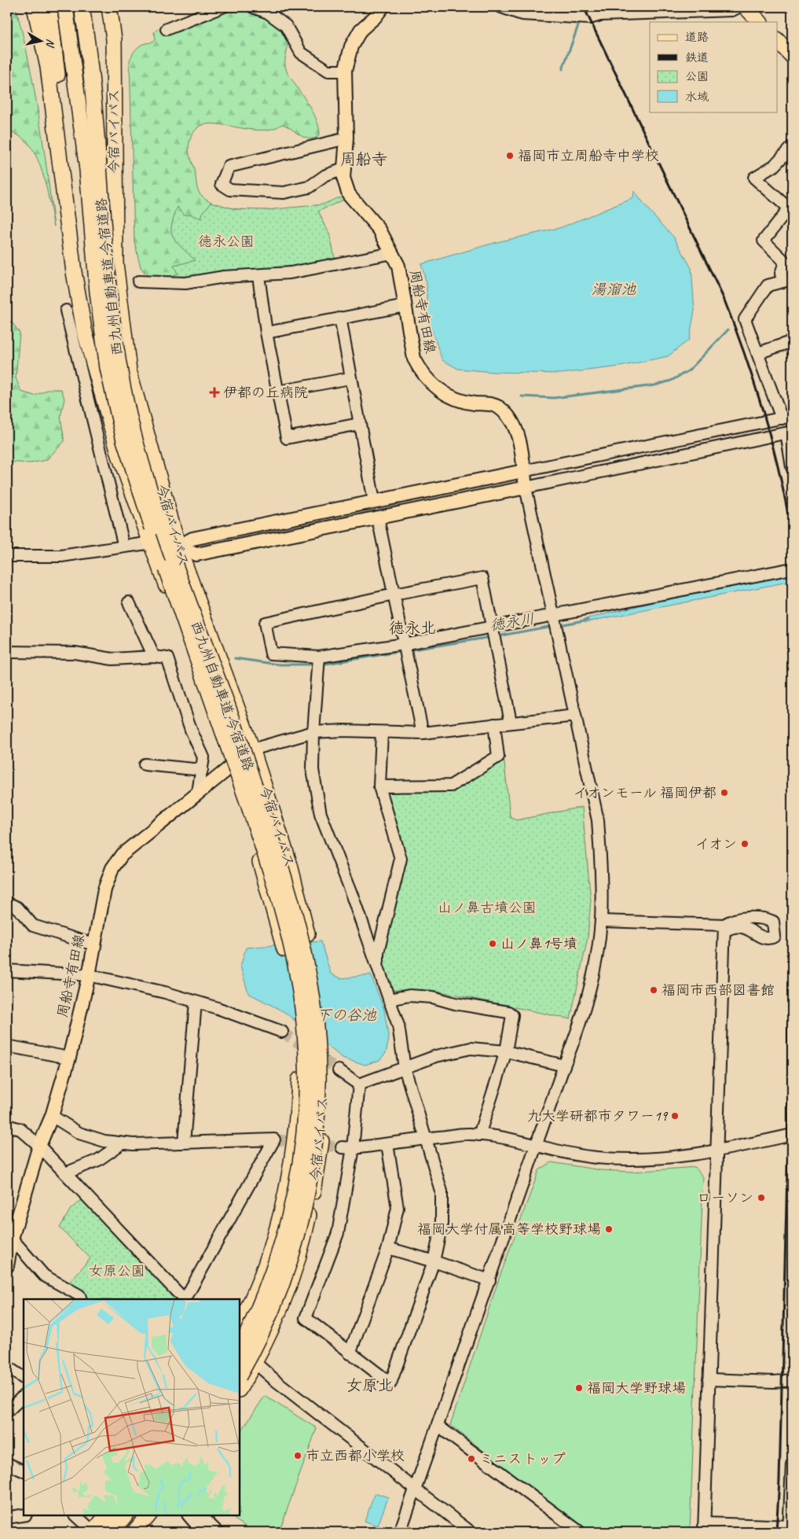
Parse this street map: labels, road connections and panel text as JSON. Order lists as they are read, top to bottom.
{
  "streets": {
    "highway": ["今宿バイパス", "西九州自動車道;今宿道路"],
    "main road": ["周船寺有田線"]
  },
  "crossings": [
    ["今宿バイパス", "周船寺有田線"]
  ],
  "districts": ["周船寺", "徳永北", "女原北"],
  "water": ["湯溜池", "徳永川", "下の谷池"],
  "parks": ["徳永公園", "山ノ鼻古墳公園", "女原公園"],
  "places": {
    "other": [
      "福岡市立周船寺中学校",
      "イオンモール 福岡伊都",
      "イオン",
      "山ノ鼻1号墳",
      "福岡市西部図書館",
      "九大学研都市タワー19",
      "ローソン",
      "福岡大学付属高等学校野球場",
      "福岡大学野球場",
      "市立西都小学校",
      "ミニストップ"
    ],
    "health": ["伊都の丘病院"]
  },
  "legend": [
    "道路",
    "鉄道",
    "公園",
    "水域"
  ],
  "north": "right"
}
